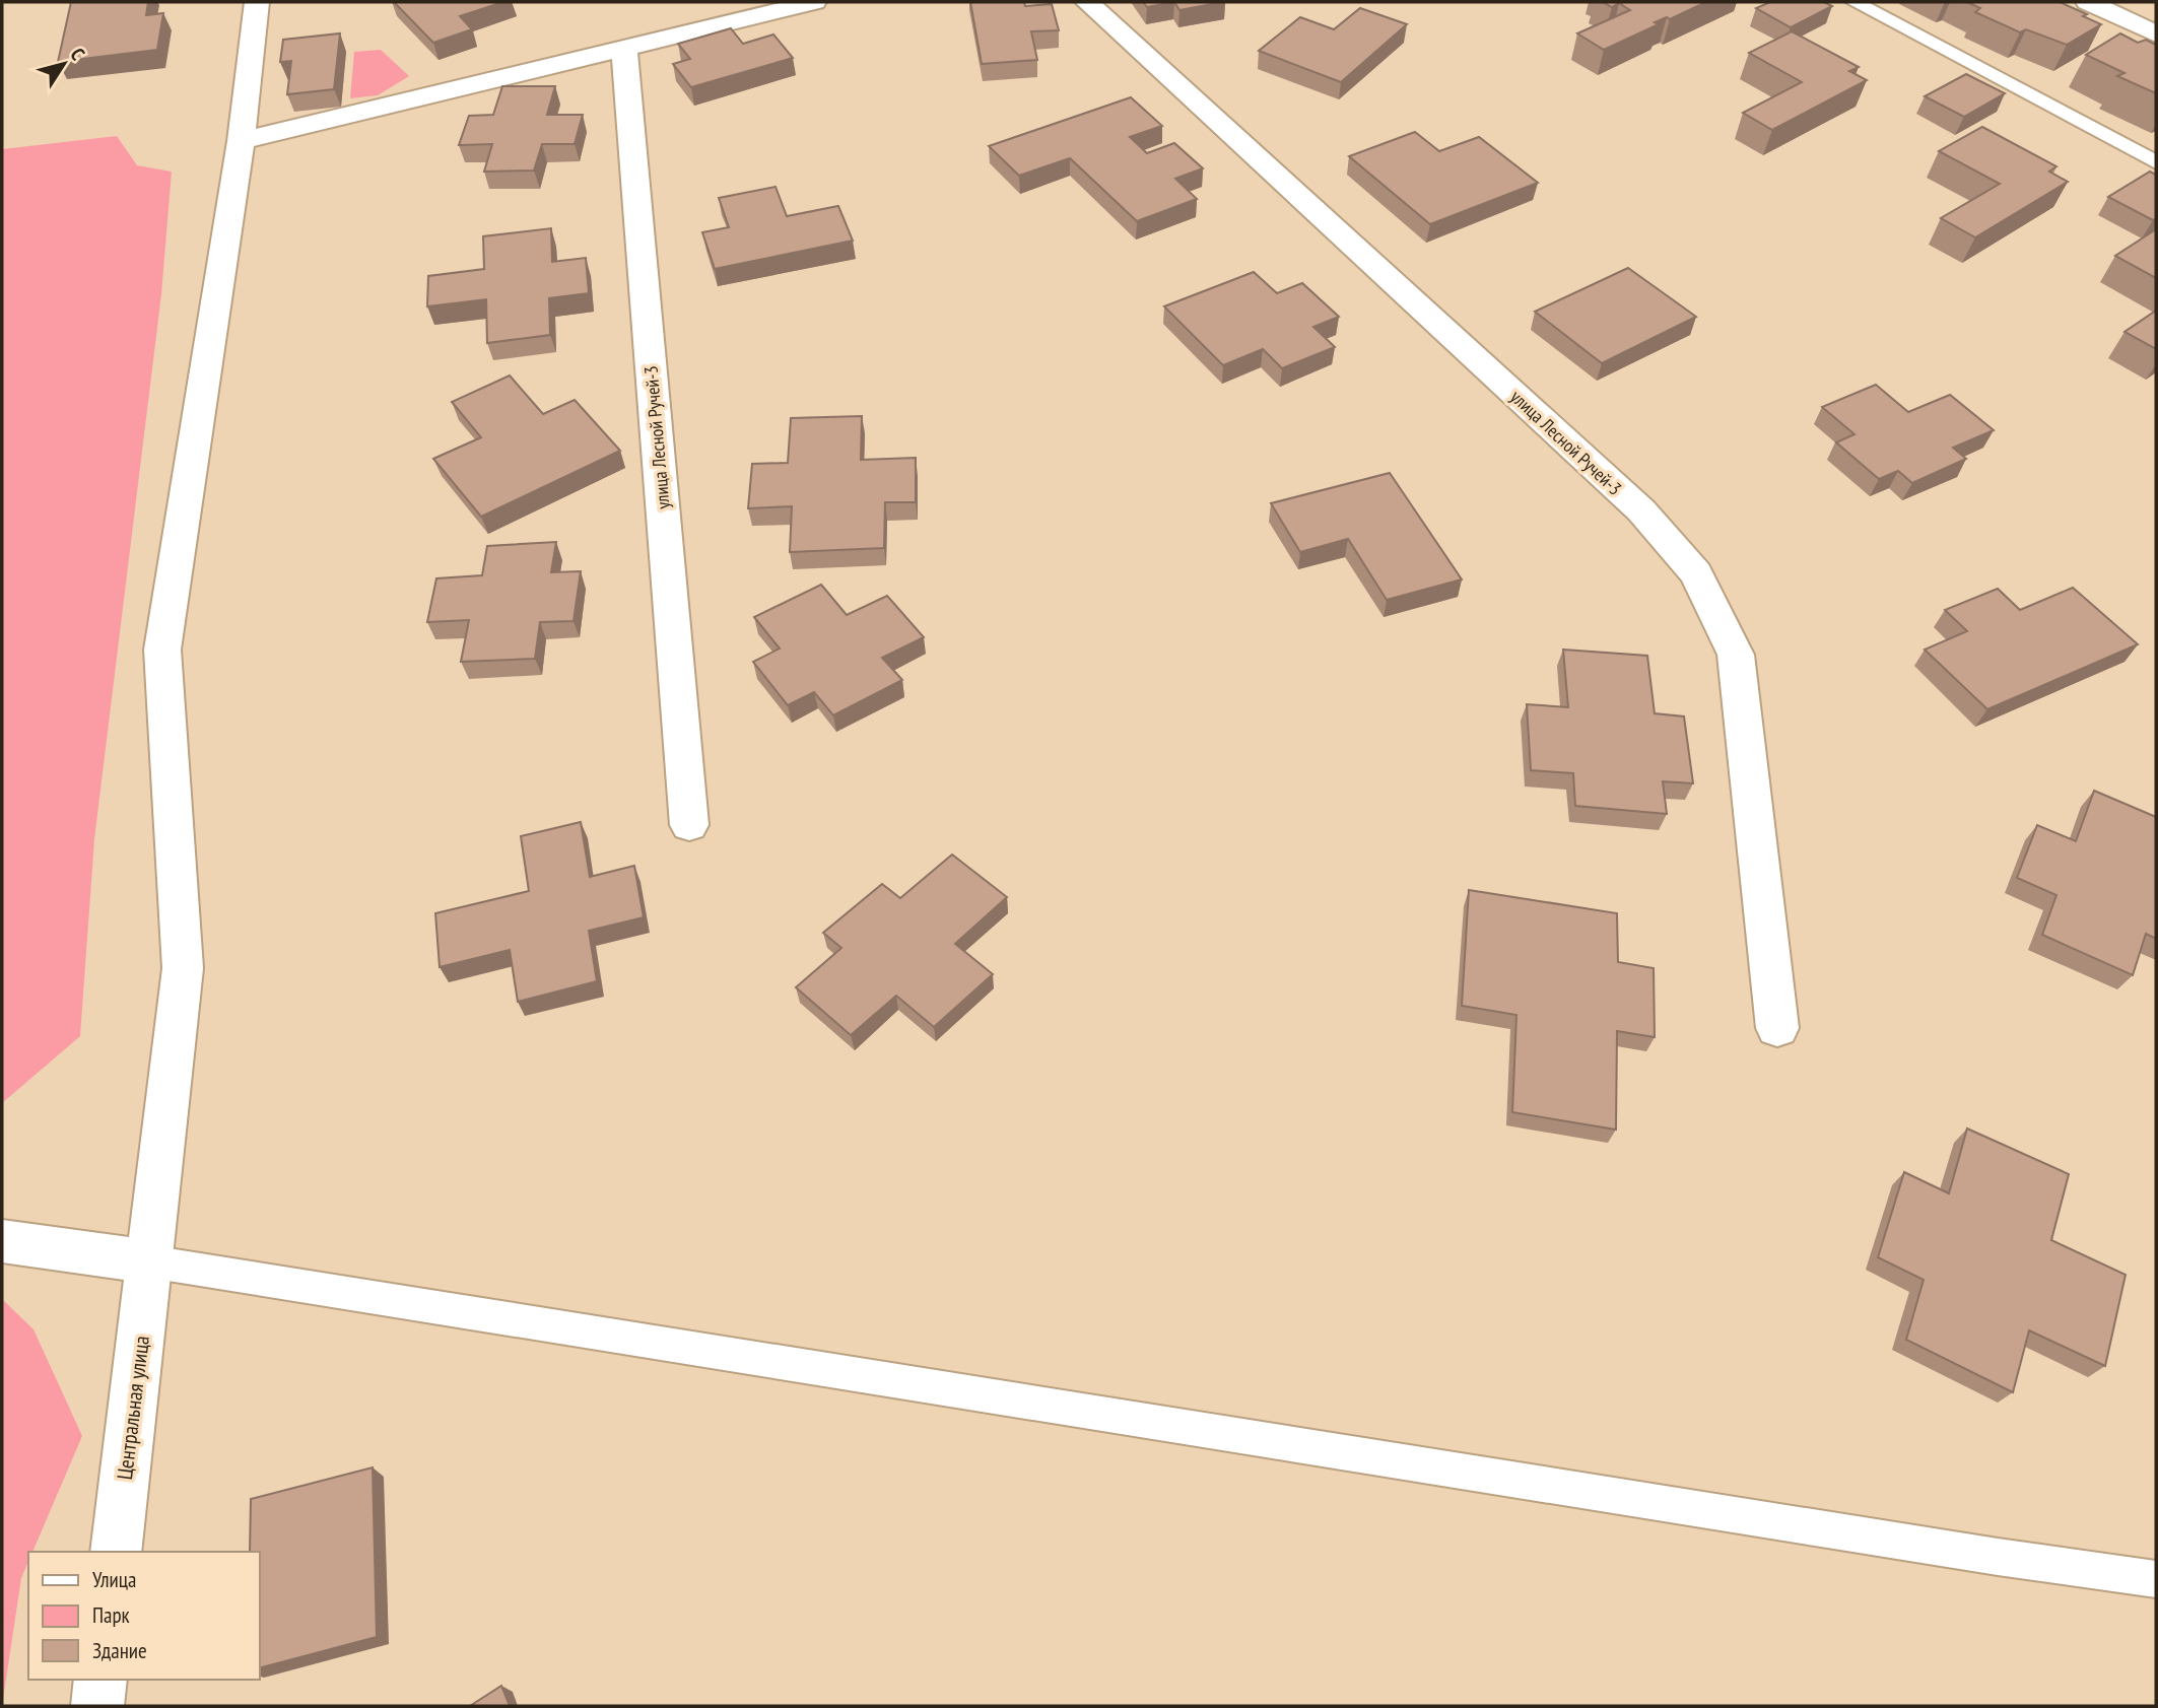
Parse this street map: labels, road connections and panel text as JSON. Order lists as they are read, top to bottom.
{
  "streets": {
    "street": ["улица Лесной Ручей-3", "Центральная улица"]
  },
  "legend": ["Улица", "Парк", "Здание"],
  "north": "top right"
}
